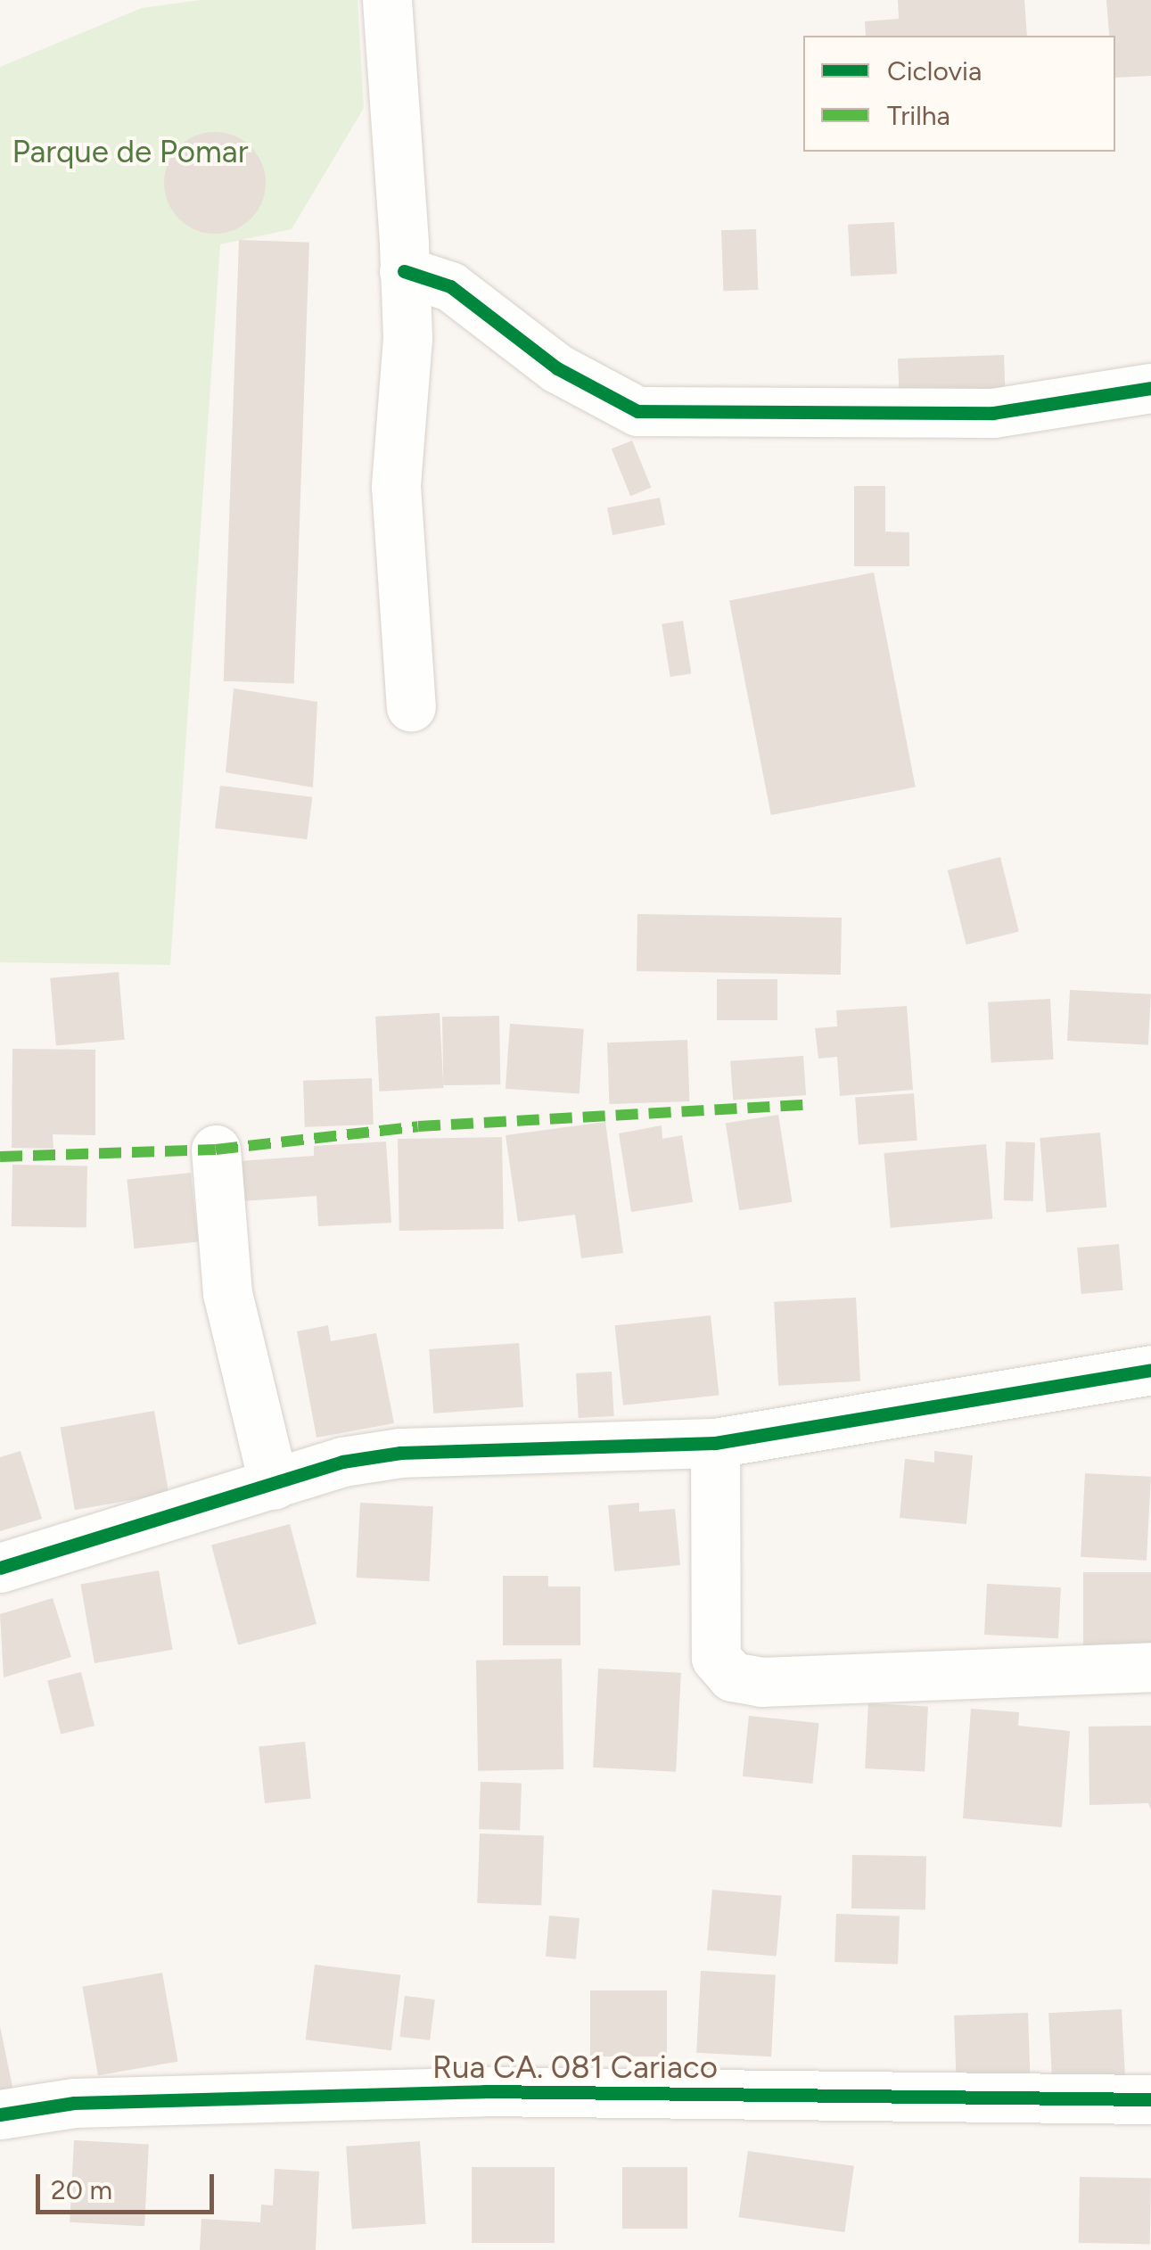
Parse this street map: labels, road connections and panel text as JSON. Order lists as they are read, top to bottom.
{
  "streets": {
    "street": ["Rua CA. 081 Cariaco"]
  },
  "parks": ["Parque de Pomar"],
  "legend": ["Ciclovia", "Trilha"],
  "scale_bar": "20 m"
}
